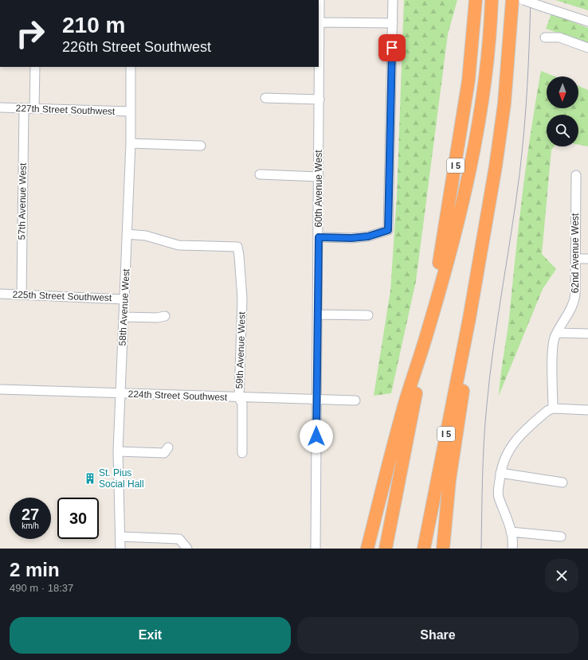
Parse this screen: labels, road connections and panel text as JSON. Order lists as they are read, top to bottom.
{
  "streets": {
    "highway": ["I 5"],
    "street": [
      "227th Street Southwest",
      "60th Avenue West",
      "57th Avenue West",
      "62nd Avenue West",
      "225th Street Southwest",
      "58th Avenue West",
      "59th Avenue West",
      "224th Street Southwest"
    ]
  },
  "crossings": [
    ["227th Street Southwest", "57th Avenue West"],
    ["227th Street Southwest", "58th Avenue West"],
    ["60th Avenue West", "224th Street Southwest"],
    ["57th Avenue West", "225th Street Southwest"],
    ["225th Street Southwest", "58th Avenue West"],
    ["58th Avenue West", "59th Avenue West"],
    ["58th Avenue West", "224th Street Southwest"],
    ["59th Avenue West", "224th Street Southwest"]
  ],
  "places": {
    "building": ["St. Pius Social Hall"]
  },
  "north": "bottom",
  "page": {
    "turn": ["210 m", "226th Street Southwest"],
    "speed": "27 km/h",
    "limit": "30",
    "heading": ["2 min", "490 m · 18:37"],
    "buttons": ["Exit", "Share"]
  }
}
